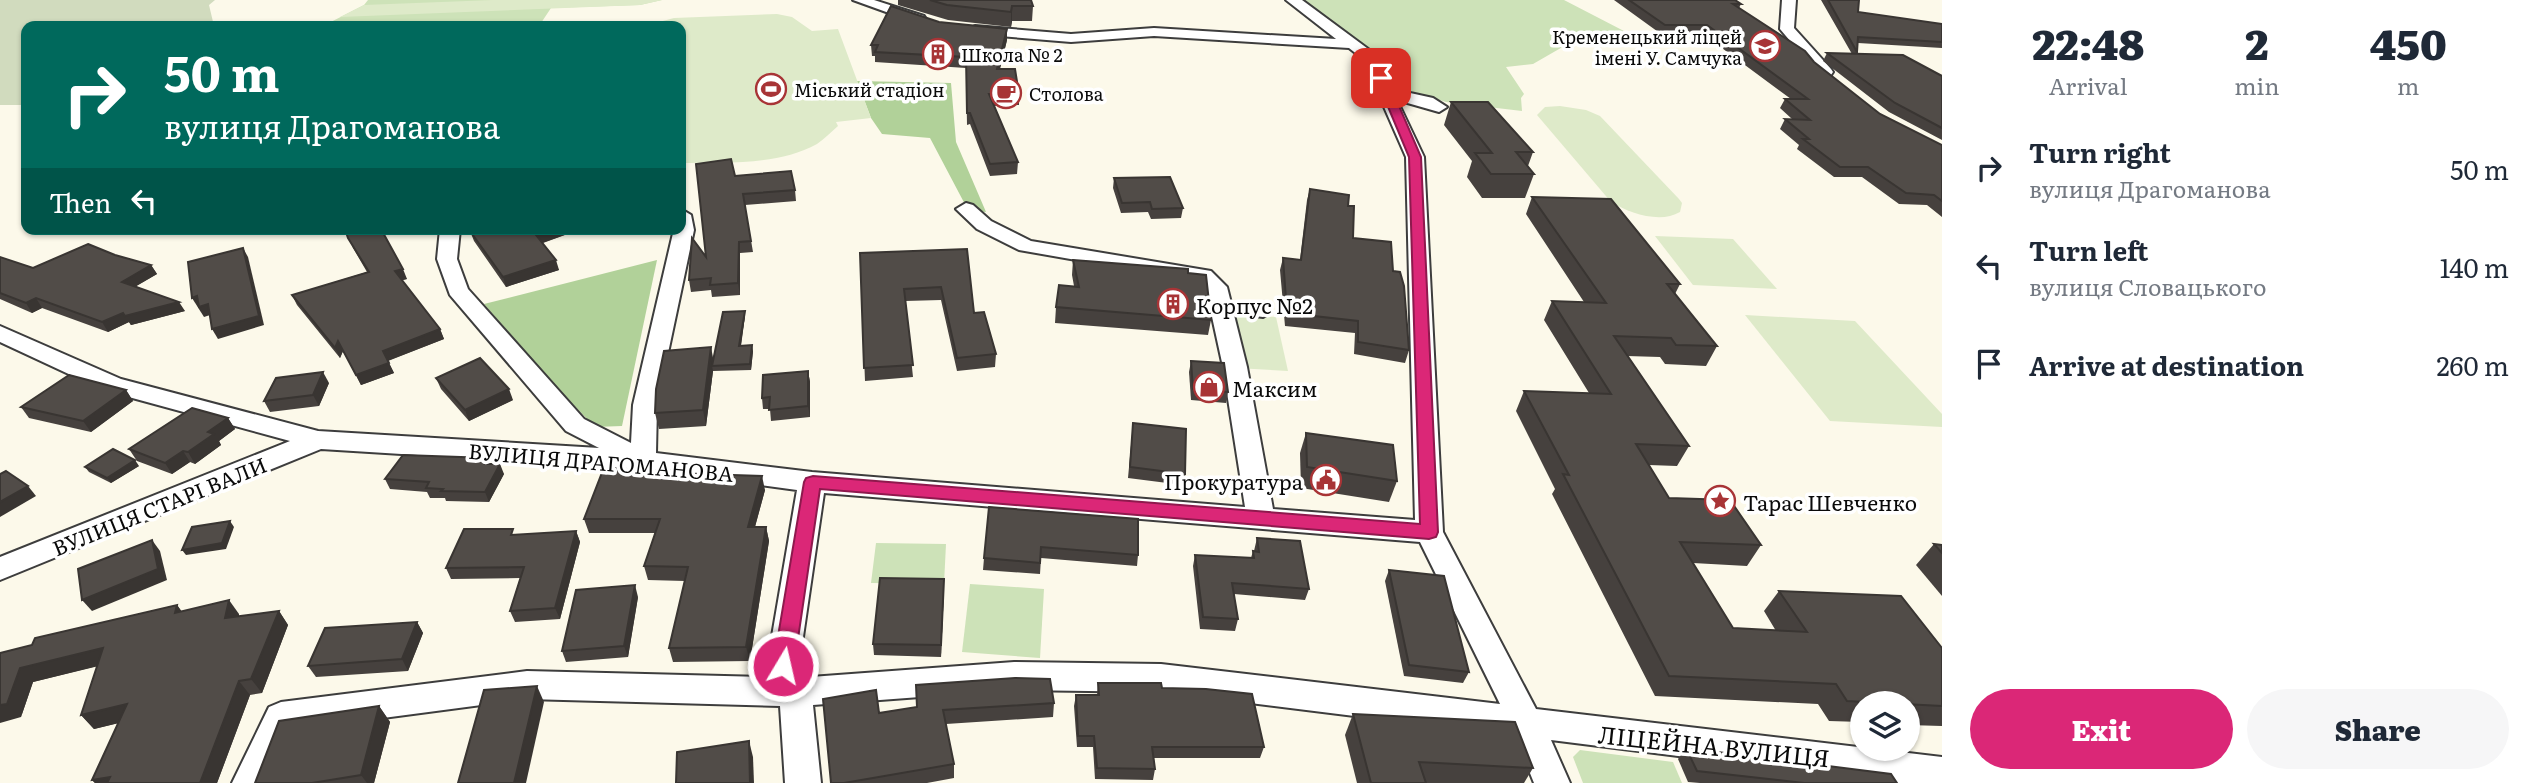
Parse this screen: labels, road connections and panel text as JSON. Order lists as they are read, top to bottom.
{
  "streets": {
    "street": ["ВУЛИЦЯ ДРАГОМАНОВА", "ВУЛИЦЯ СТАРІ ВАЛИ", "ЛІЦЕЙНА ВУЛИЦЯ"]
  },
  "crossings": [
    ["ВУЛИЦЯ ДРАГОМАНОВА", "ВУЛИЦЯ СТАРІ ВАЛИ"]
  ],
  "places": {
    "school or university": ["Кременецький ліцей імені У. Самчука"],
    "building": ["Школа № 2", "Корпус №2"],
    "sports": ["Міський стадіон"],
    "cafe": ["Столова"],
    "shop": ["Максим"],
    "public building": ["Прокуратура"],
    "place": ["Тарас Шевченко"]
  },
  "page": {
    "eta": [
      "22:48",
      "Arrival",
      "2",
      "min",
      "450",
      "m"
    ],
    "turn": ["50 m", "вулиця Драгоманова"],
    "list": [
      {
        "name": "Turn right",
        "note": "вулиця Драгоманова",
        "value": "50 m"
      },
      {
        "name": "Turn left",
        "note": "вулиця Словацького",
        "value": "140 m"
      },
      {
        "name": "Arrive at destination",
        "value": "260 m"
      }
    ],
    "then": "Then",
    "buttons": ["Exit", "Share"]
  }
}
